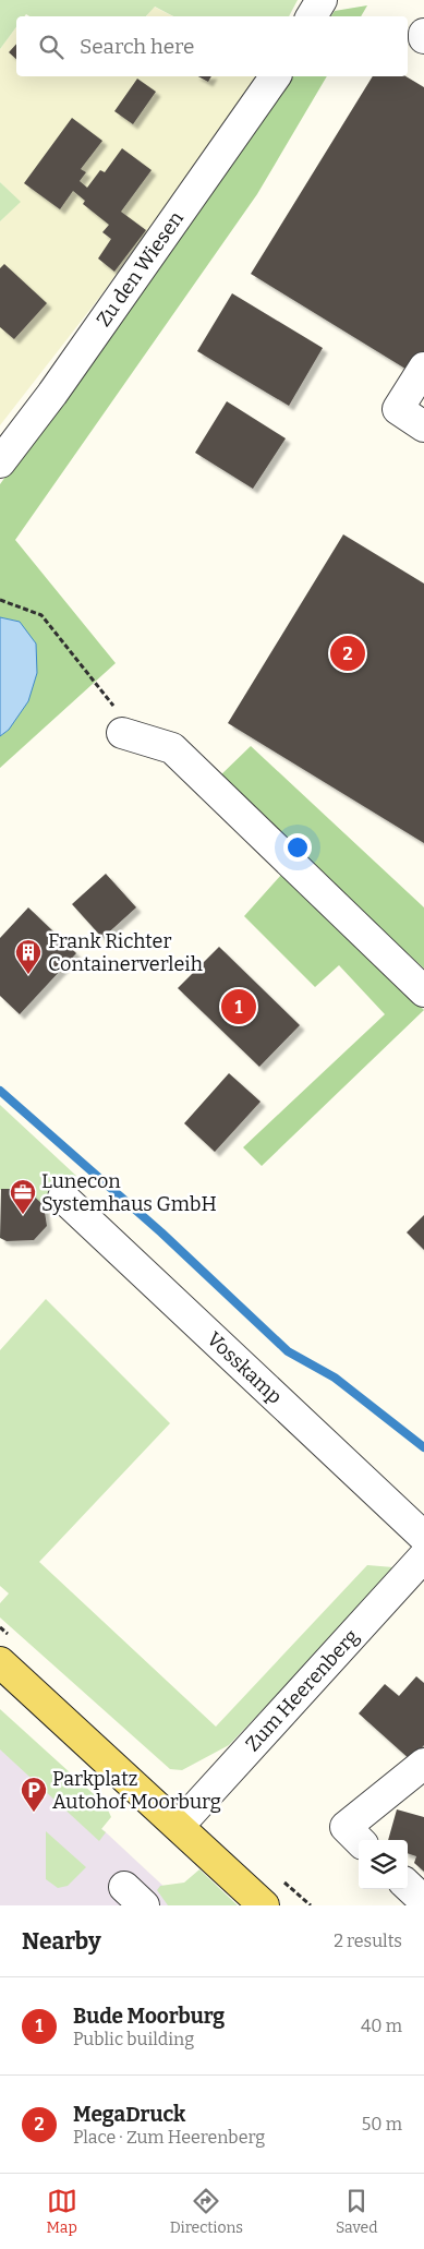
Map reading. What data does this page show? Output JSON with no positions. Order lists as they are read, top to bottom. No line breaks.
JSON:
{"streets":{"street":["Zu den Wiesen","Vosskamp","Zum Heerenberg"]},"places":{"building":["Frank Richter Containerverleih"],"office":["Lunecon Systemhaus GmbH"],"parking":["Parkplatz Autohof Moorburg"]},"page":{"search":"Search here","pins":["2","1"],"heading":["Nearby","2 results"],"list":[{"mark":"1","name":"Bude Moorburg","note":"Public building","value":"40 m"},{"mark":"2","name":"MegaDruck","note":"Place · Zum Heerenberg","value":"50 m"}],"nav":["Map","Directions","Saved"]}}
